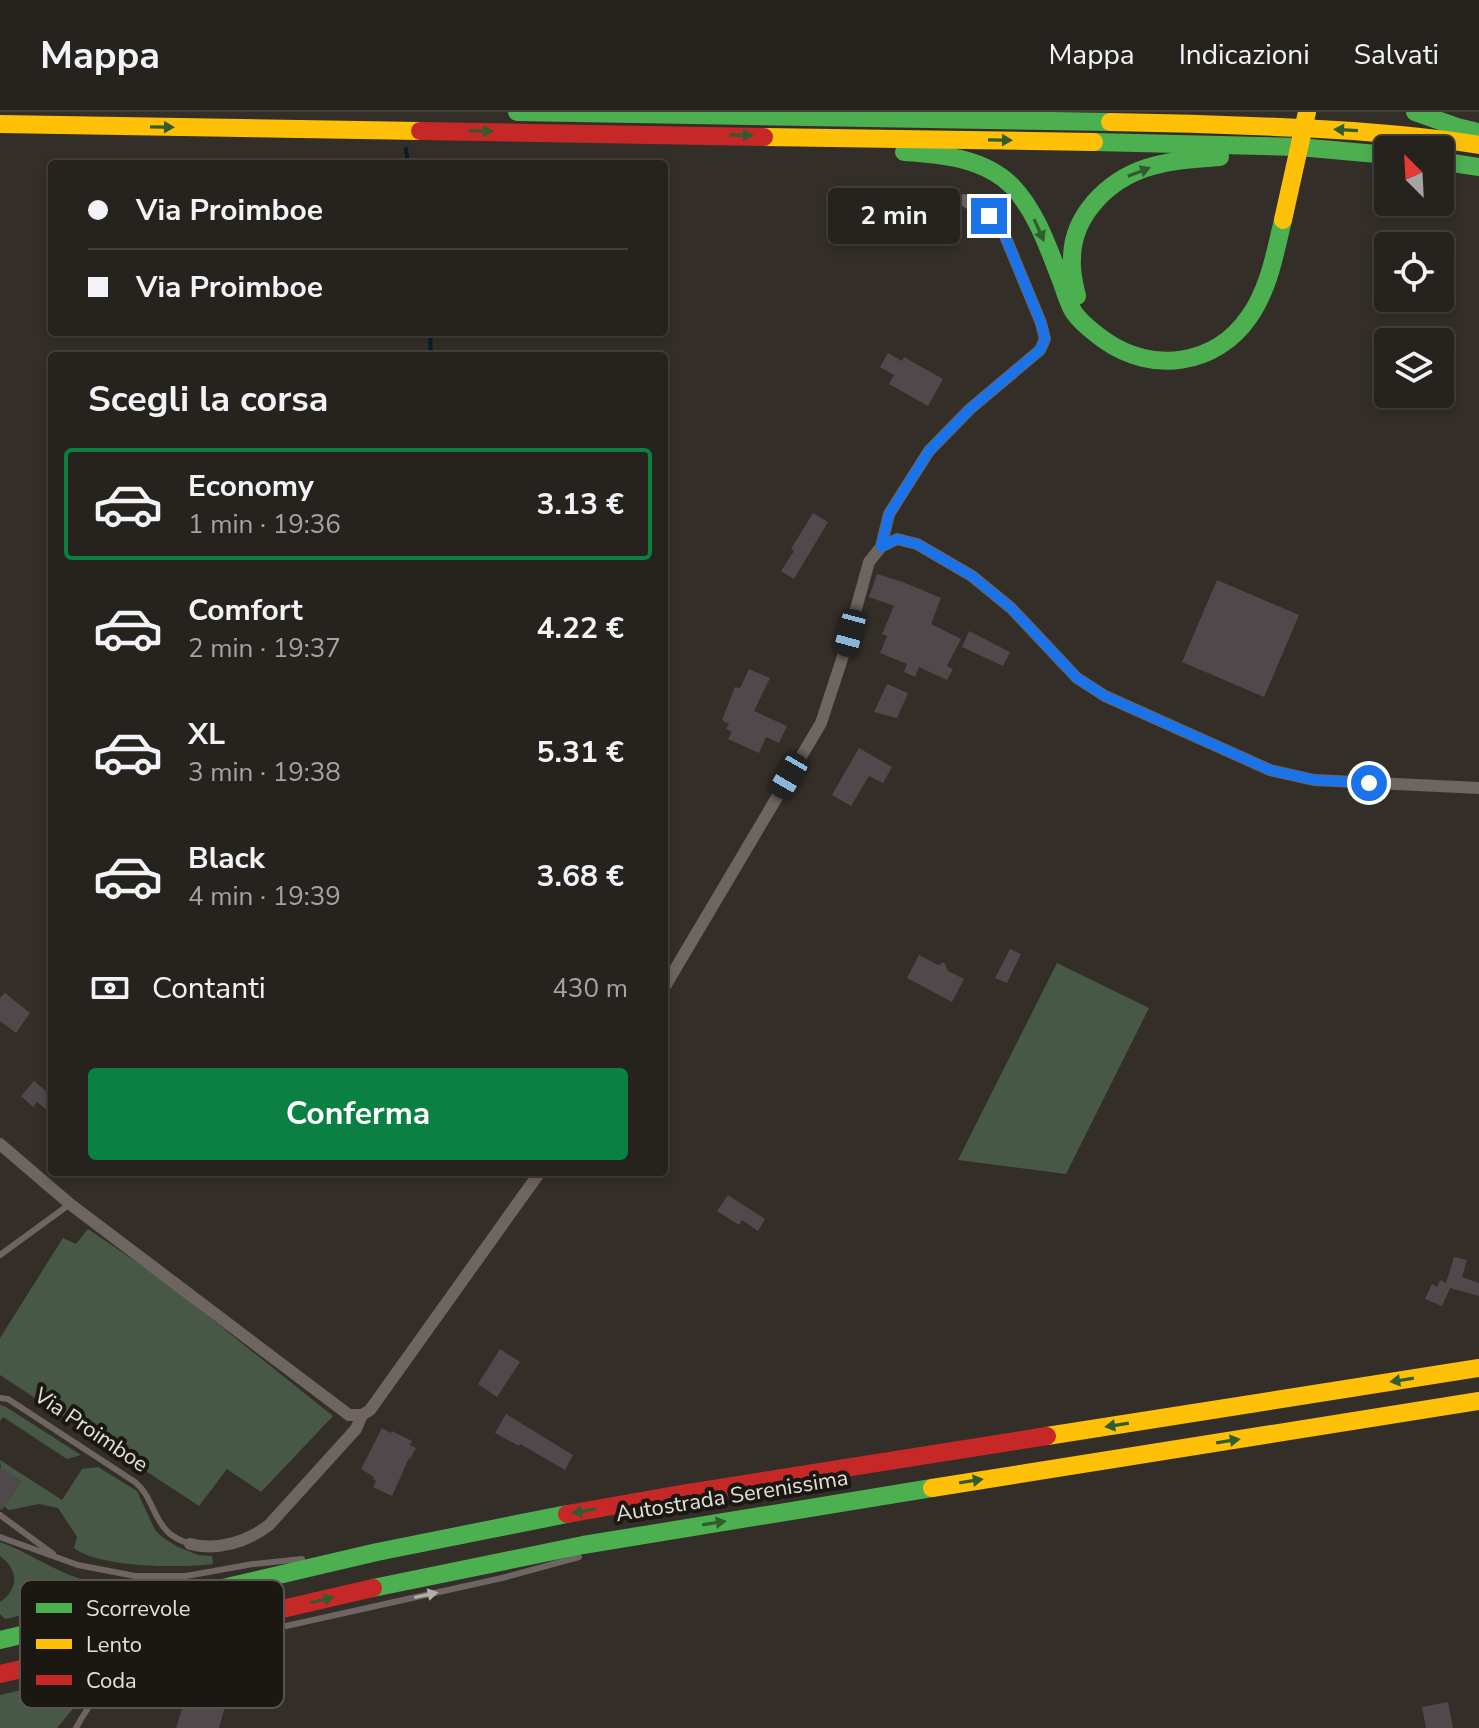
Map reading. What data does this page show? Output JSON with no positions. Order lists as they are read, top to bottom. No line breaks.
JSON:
{"streets":{"highway":["Autostrada Serenissima"],"street":["Via Proimboe"]},"legend":["Scorrevole","Lento","Coda"],"north":"top left","page":{"header":"Mappa","nav":["Mappa","Indicazioni","Salvati"],"banner":["Via Proimboe","Via Proimboe"],"bubble":"2 min","heading":"Scegli la corsa","list":[{"name":"Economy","note":"1 min · 19:36","value":"3.13 €"},{"name":"Comfort","note":"2 min · 19:37","value":"4.22 €"},{"name":"XL","note":"3 min · 19:38","value":"5.31 €"},{"name":"Black","note":"4 min · 19:39","value":"3.68 €"}],"pay":["Contanti","430 m"],"buttons":"Conferma"}}
